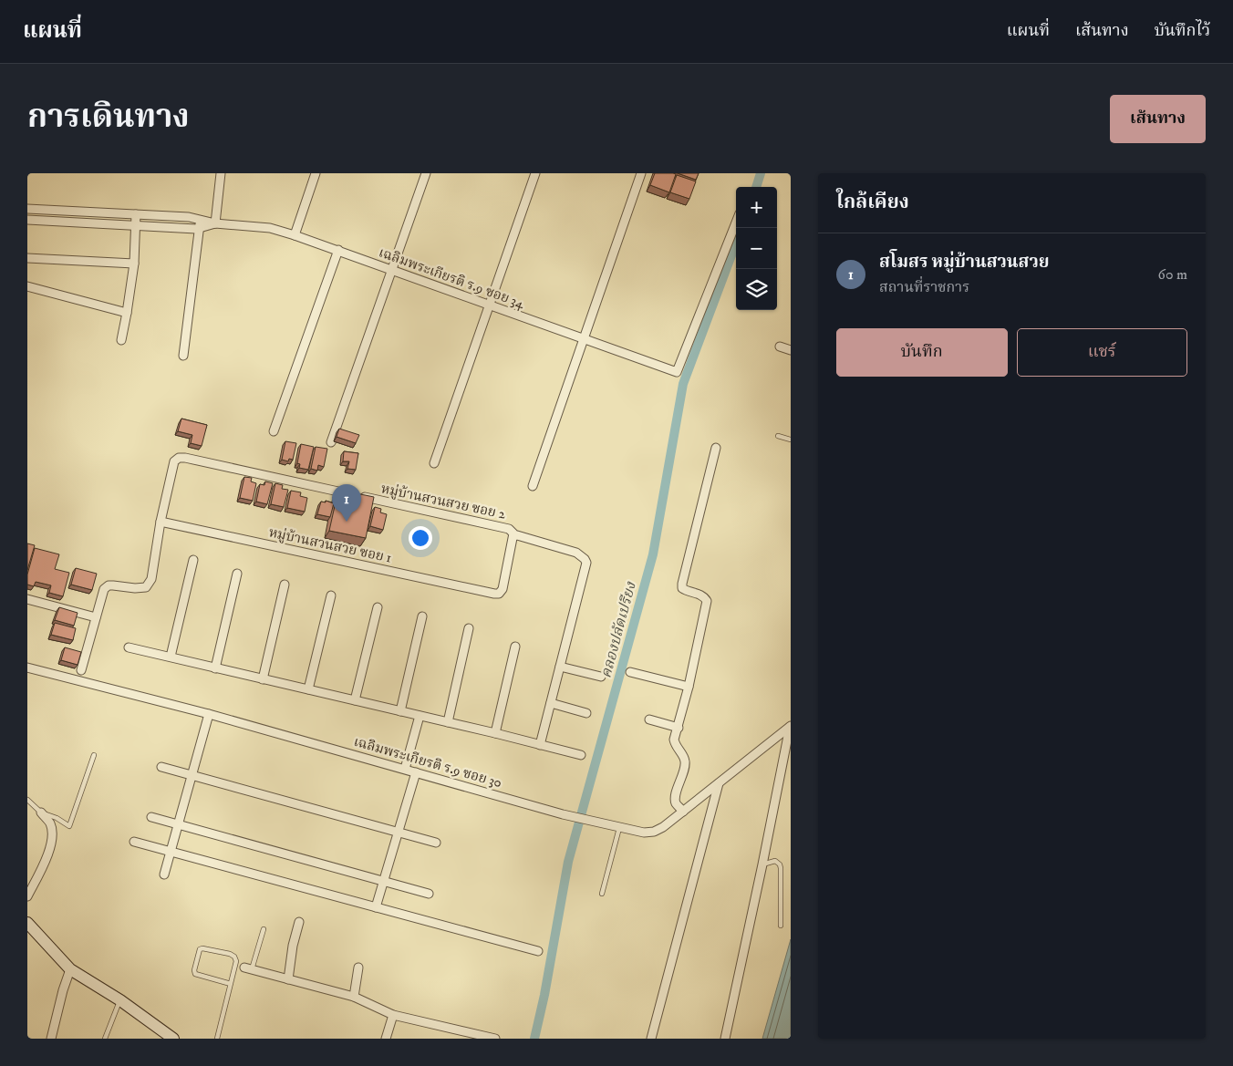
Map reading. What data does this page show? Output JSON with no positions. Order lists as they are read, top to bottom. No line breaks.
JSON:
{"streets":{"street":["เฉลิมพระเกียรติ ร.9 ซอย 34","หมู่บ้านสวนสวย ซอย 2","หมู่บ้านสวนสวย ซอย 1","เฉลิมพระเกียรติ ร.9 ซอย 30"]},"crossings":[["หมู่บ้านสวนสวย ซอย 2","หมู่บ้านสวนสวย ซอย 1"]],"water":["คลองปลัดเปรียง"],"page":{"header":"แผนที่","nav":["แผนที่","เส้นทาง","บันทึกไว้"],"title":"การเดินทาง","buttons":["เส้นทาง",["บันทึก","แชร์"]],"heading":"ใกล้เคียง","map_buttons":["+","−"],"list":[{"mark":"1","name":"สโมสร หมู่บ้านสวนสวย","note":"สถานที่ราชการ","value":"60 m"}],"pins":"1"}}
